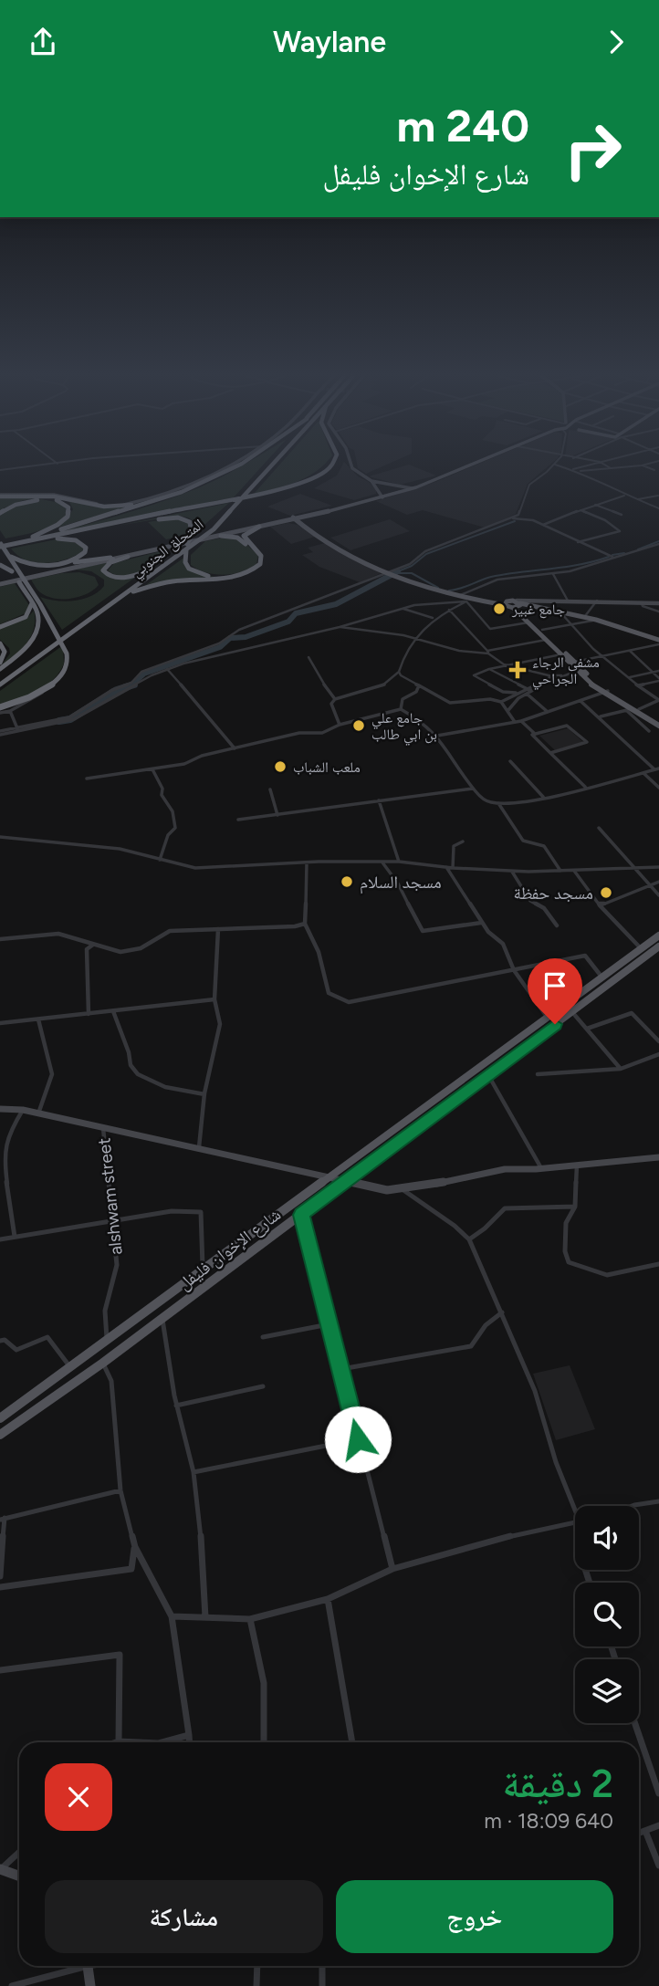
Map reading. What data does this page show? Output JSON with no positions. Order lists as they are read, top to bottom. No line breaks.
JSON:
{"streets":{"highway":["المتحلق الجنوبي"],"main road":["شارع الإخوان فليفل"],"street":["alshwam street"]},"crossings":[["alshwam street","شارع الإخوان فليفل"]],"places":{"other":["جامع غبير","جامع علي بن ابي طالب","ملعب الشباب","مسجد السلام","مسجد حفظة"],"health":["مشفى الرجاء الجراحي"]},"page":{"header":"Waylane","turn":["240 m","شارع الإخوان فليفل"],"heading":["2 دقيقة","640 m · 18:09"],"buttons":["خروج","مشاركة"]}}
